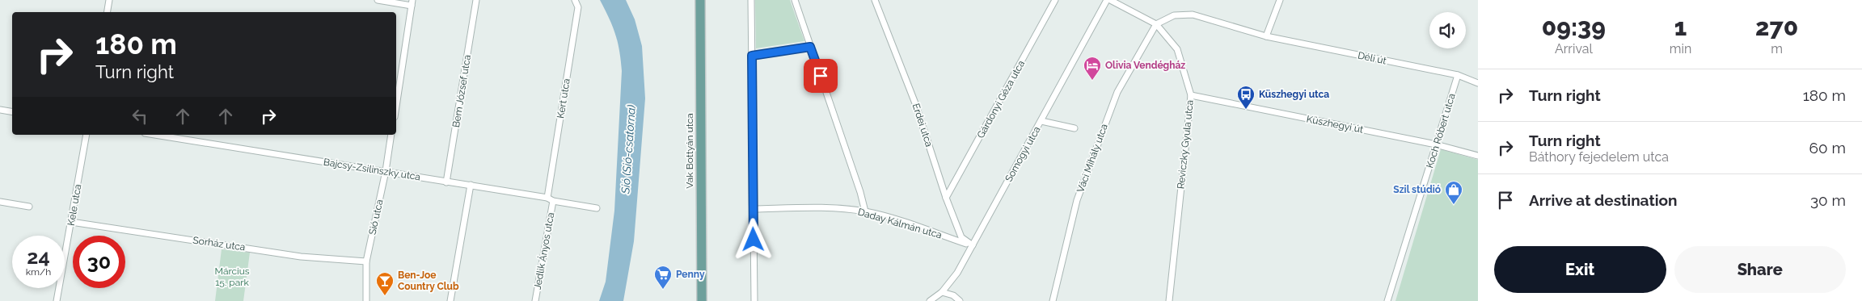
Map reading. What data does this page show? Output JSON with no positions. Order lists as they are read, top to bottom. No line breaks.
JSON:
{"streets":{"main road":["Vak Bottyán utca"],"street":["Déli út","Bem József utca","Kert utca","Gárdonyi Géza utca","Küszhegyi út","Erdei utca","Koch Róbert utca","Reviczky Gyula utca","Somogyi utca","Váci Mihály utca","Bajcsy-Zsilinszky utca","Kele utca","Sió utca","Daday Kálmán utca","Sorház utca","Jedlik Ányos utca"]},"crossings":[["Déli út","Koch Róbert utca"],["Déli út","Reviczky Gyula utca"],["Déli út","Váci Mihály utca"],["Bem József utca","Bajcsy-Zsilinszky utca"],["Kert utca","Bajcsy-Zsilinszky utca"],["Gárdonyi Géza utca","Erdei utca"],["Küszhegyi út","Koch Róbert utca"],["Küszhegyi út","Reviczky Gyula utca"],["Erdei utca","Somogyi utca"],["Erdei utca","Daday Kálmán utca"],["Reviczky Gyula utca","Somogyi utca"],["Reviczky Gyula utca","Váci Mihály utca"],["Somogyi utca","Daday Kálmán utca"],["Bajcsy-Zsilinszky utca","Sió utca"],["Kele utca","Sorház utca"],["Sió utca","Sorház utca"]],"water":["Sió (Sió-csatorna)"],"parks":["Március 15. park"],"places":{"hotel":["Olivia Vendégház"],"bus stop":["Küszhegyi utca"],"shop":["Szil stúdió"],"supermarket":["Penny"],"bar":["Ben-Joe Country Club"]},"page":{"eta":["09:39","Arrival","1","min","270","m"],"turn":["180 m","Turn right"],"list":[{"name":"Turn right","value":"180 m"},{"name":"Turn right","note":"Báthory fejedelem utca","value":"60 m"},{"name":"Arrive at destination","value":"30 m"}],"speed":"24 km/h","limit":"30","buttons":["Exit","Share"]}}
